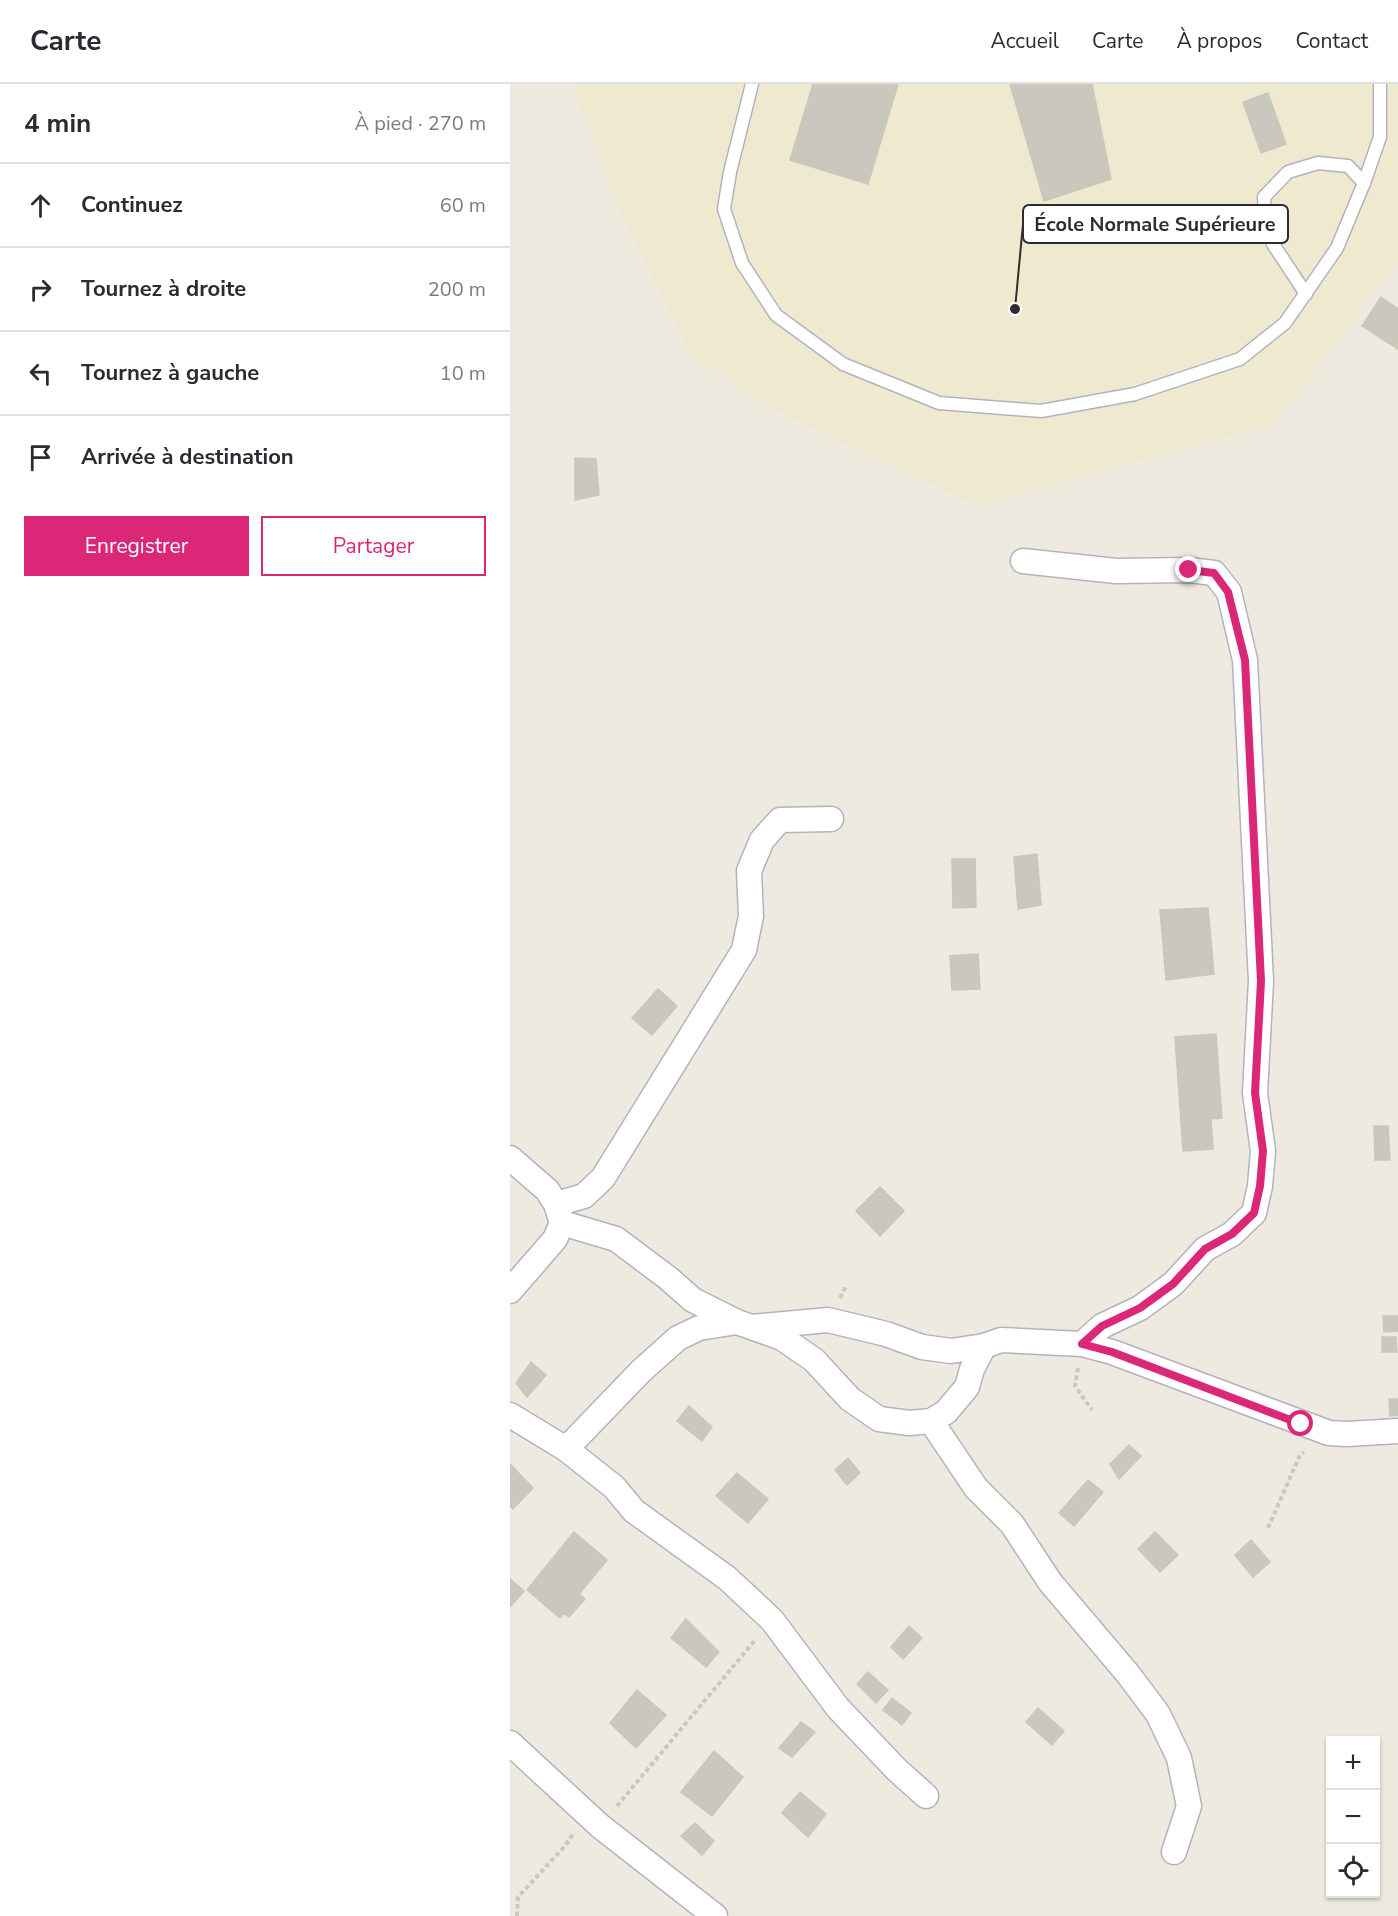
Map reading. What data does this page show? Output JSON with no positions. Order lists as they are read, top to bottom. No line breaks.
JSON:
{"places":["École Normale Supérieure"],"page":{"header":"Carte","nav":["Accueil","Carte","À propos","Contact"],"heading":["4 min","À pied · 270 m"],"list":[["Continuez","60 m"],["Tournez à droite","200 m"],["Tournez à gauche","10 m"],"Arrivée à destination"],"buttons":["Enregistrer","Partager"],"map_buttons":["+","−"]}}
